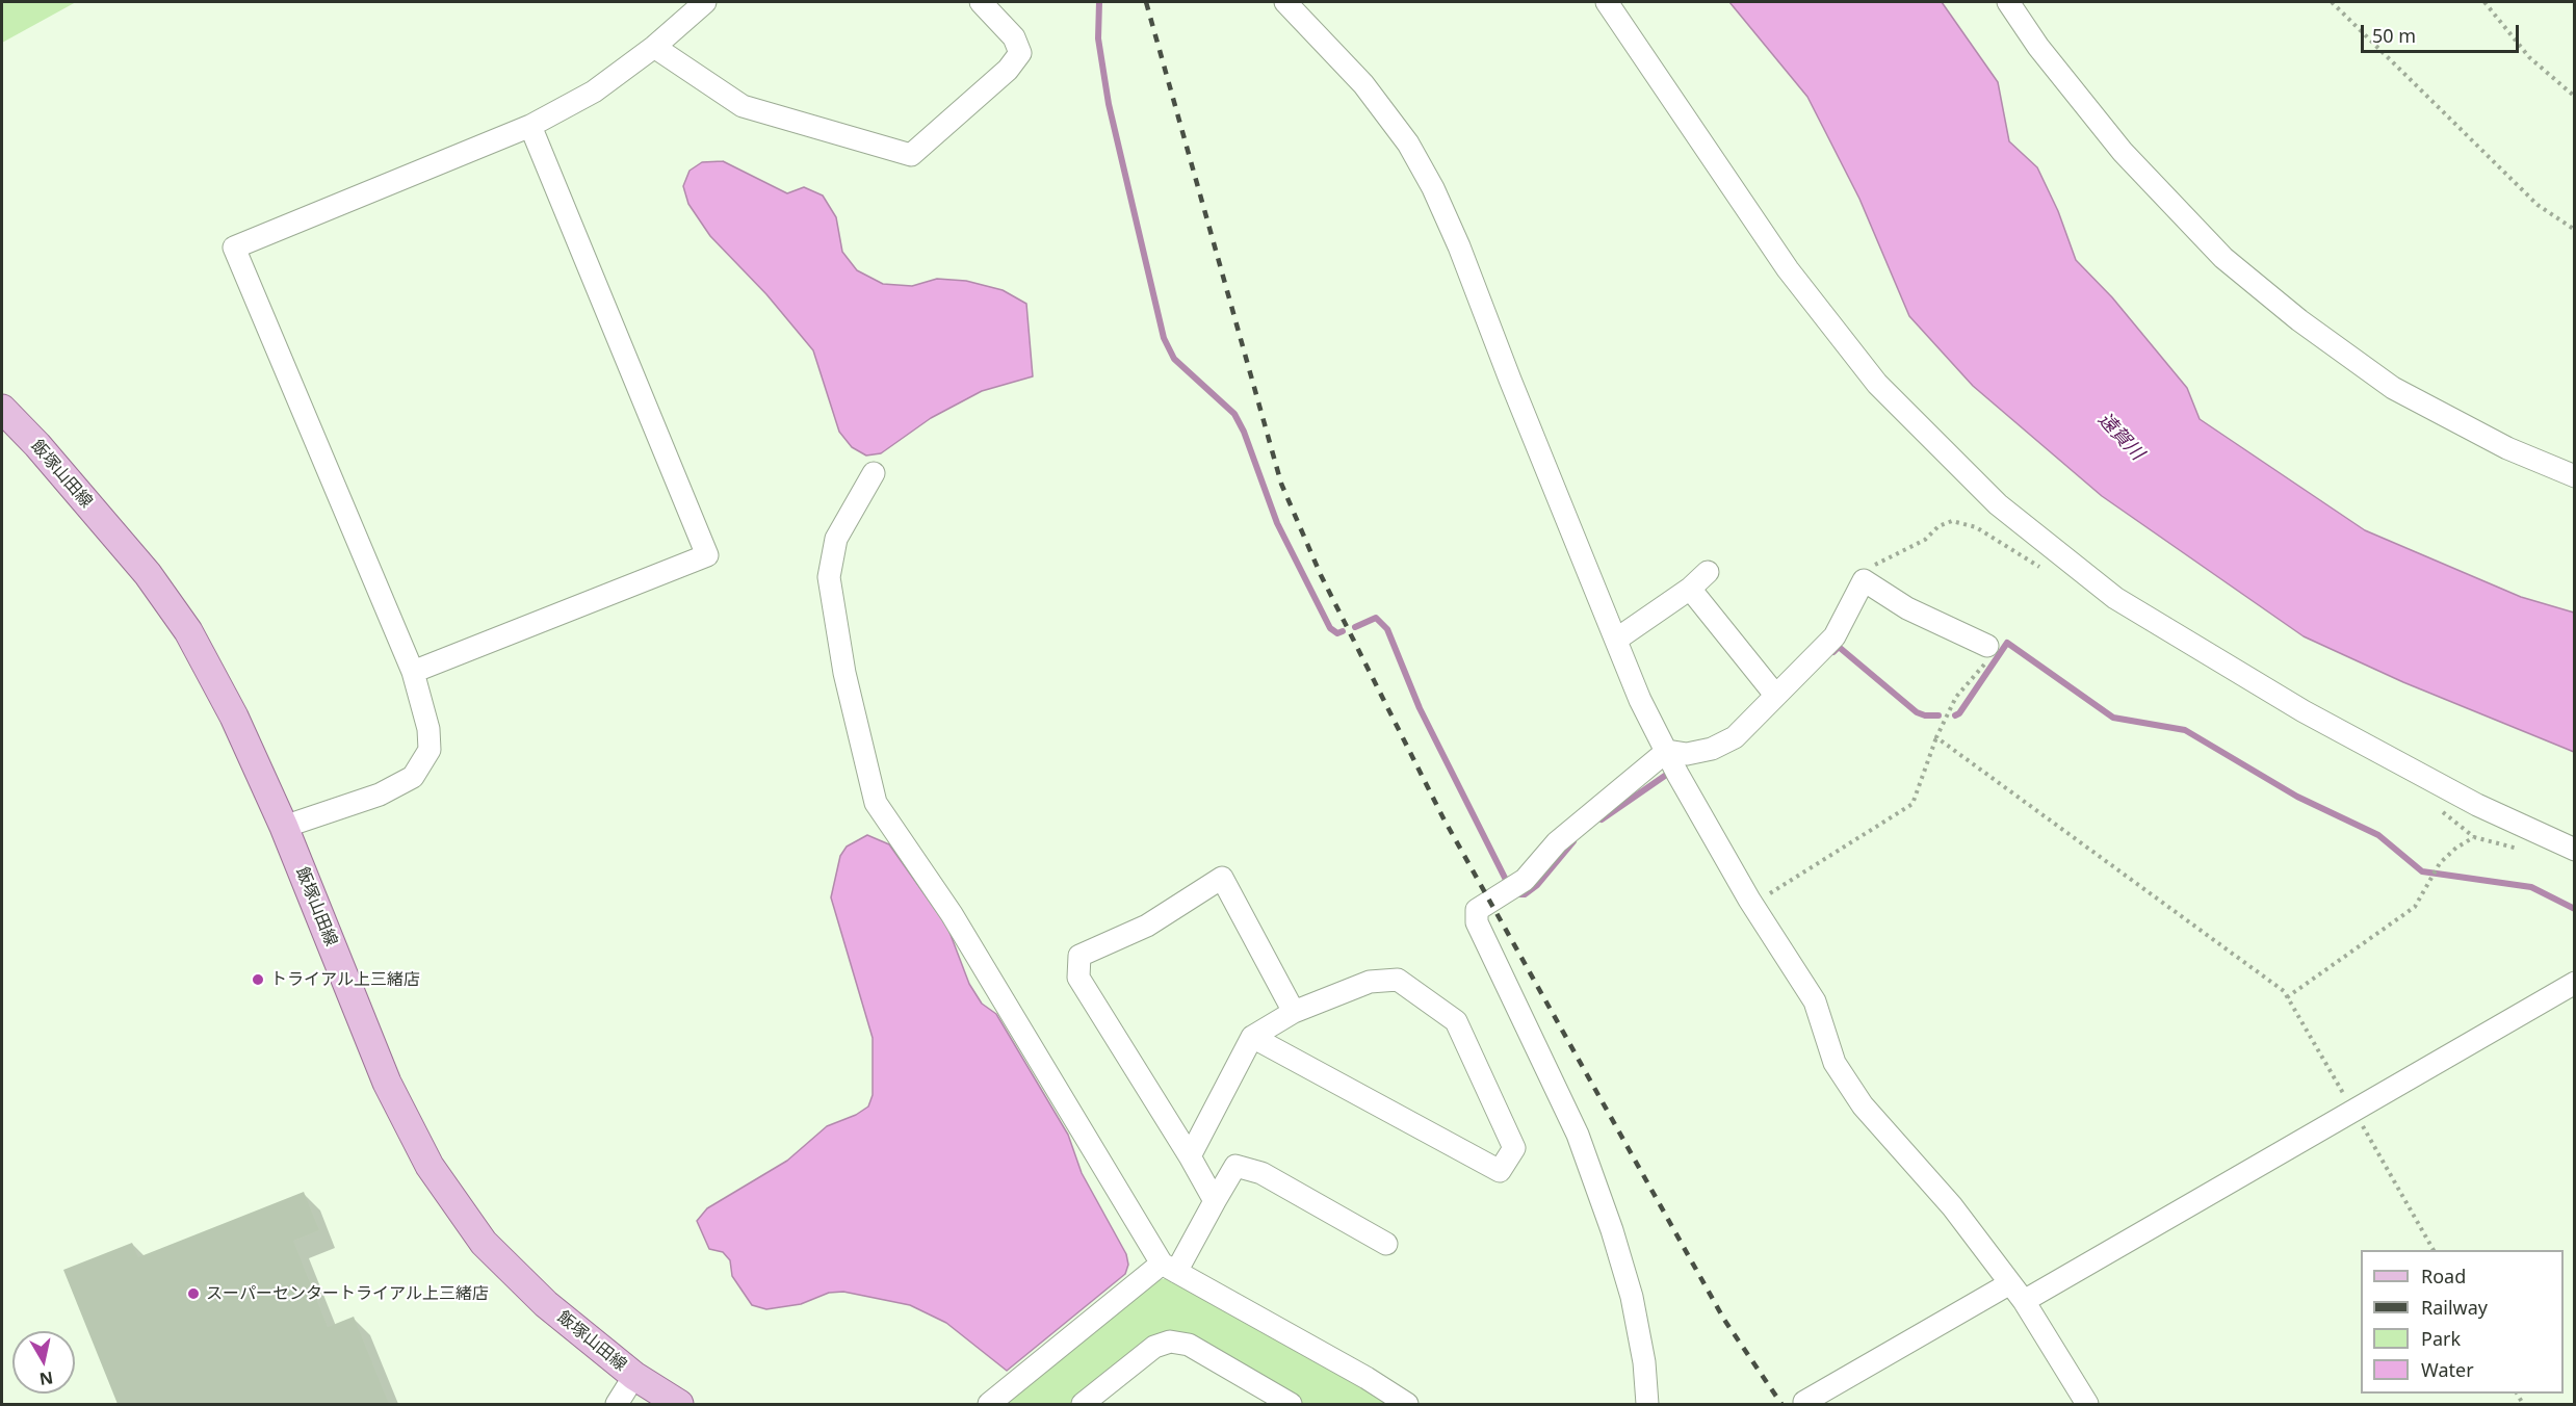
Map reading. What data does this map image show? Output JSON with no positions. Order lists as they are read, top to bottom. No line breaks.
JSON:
{"streets":{"main road":["飯塚山田線"]},"water":["遠賀川"],"places":["トライアル上三緒店","スーパーセンタートライアル上三緒店"],"legend":["Road","Railway","Park","Water"],"scale_bar":"50 m","north":"bottom"}
